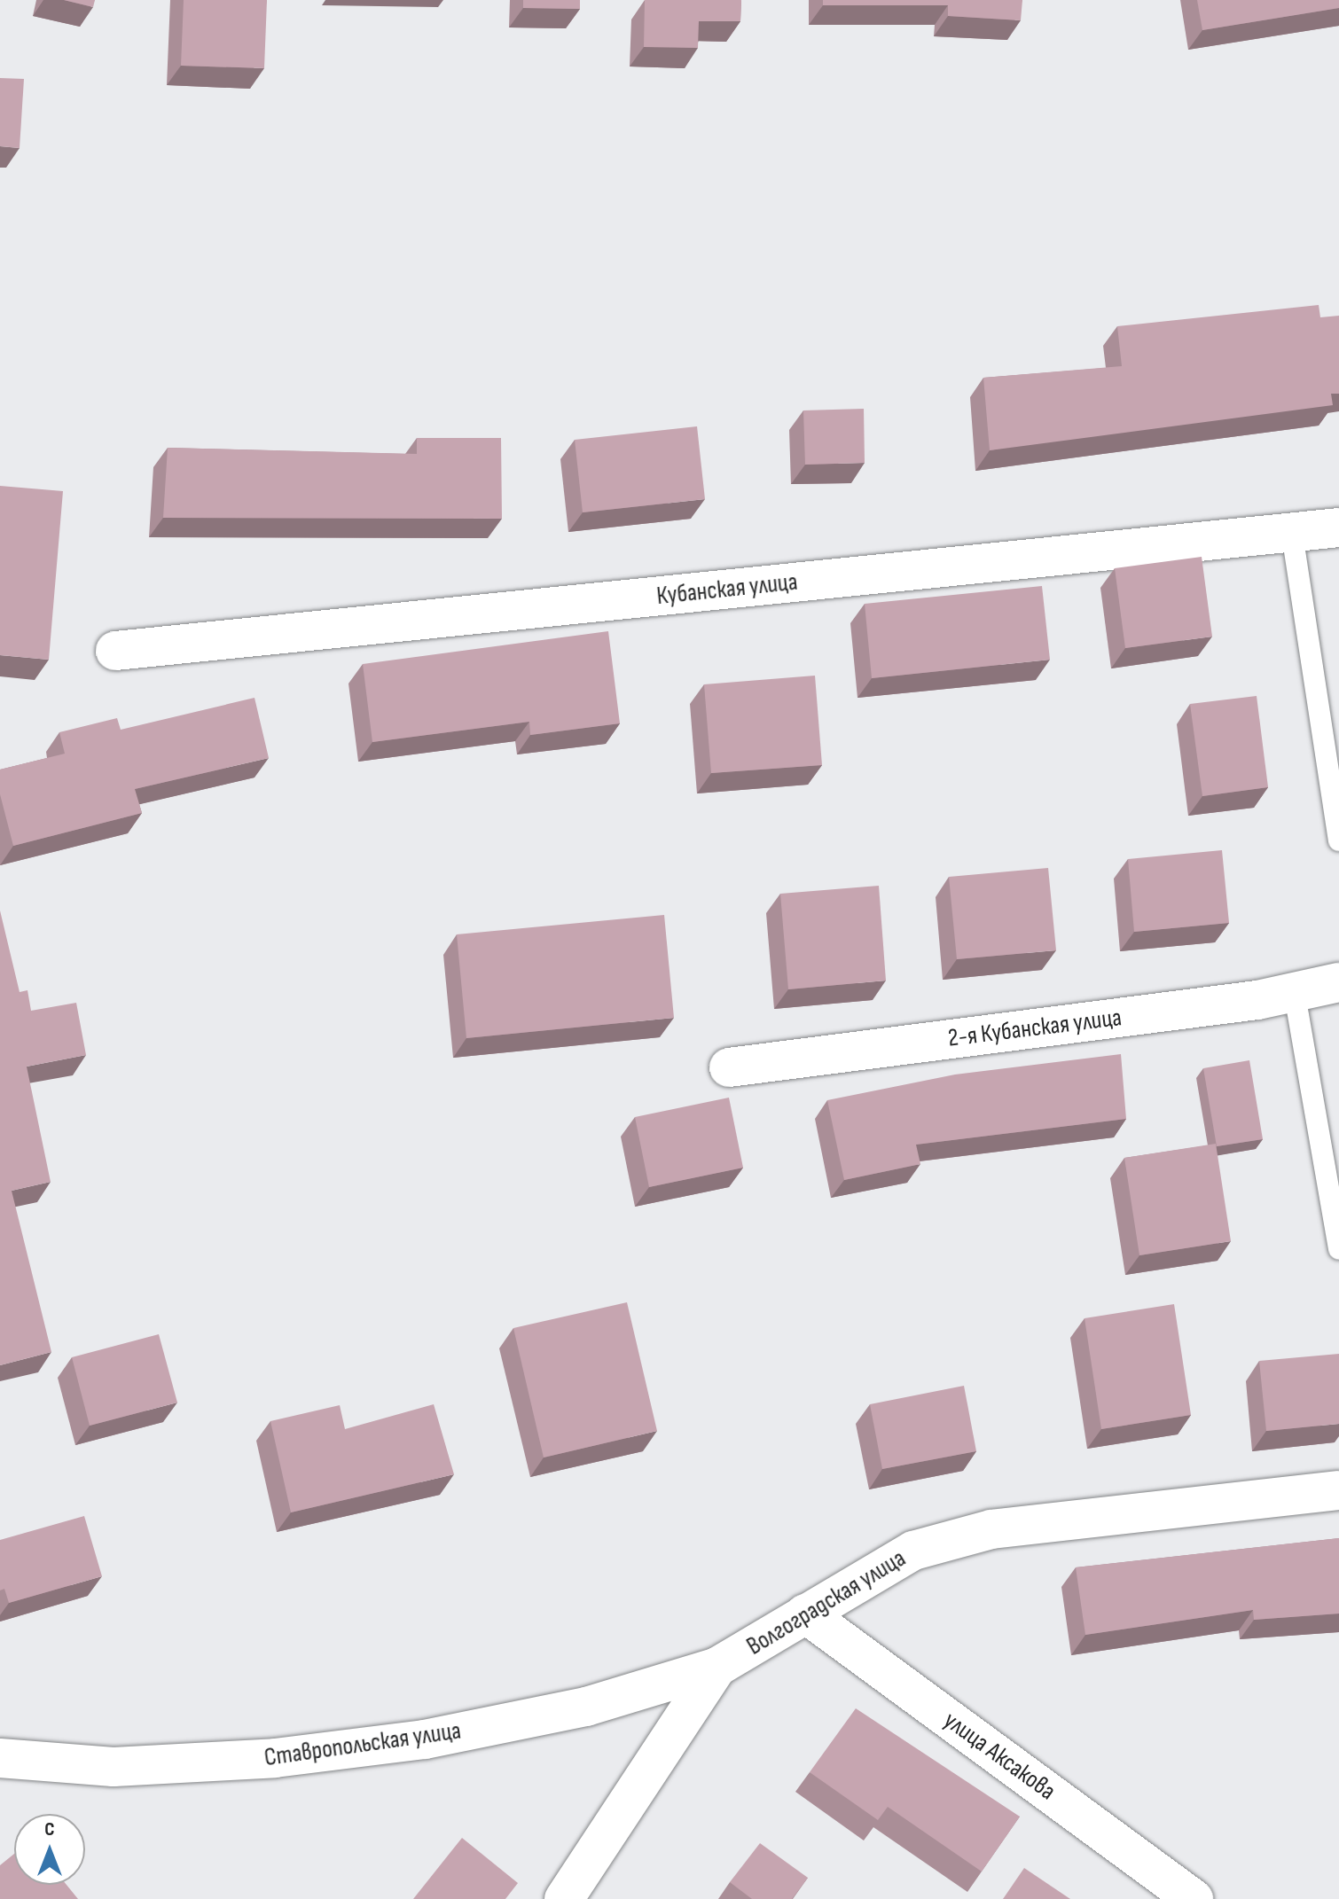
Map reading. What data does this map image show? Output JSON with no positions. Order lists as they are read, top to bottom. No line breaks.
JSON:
{"streets":{"street":["Кубанская улица","2-я Кубанская улица","Волгоградская улица","Ставропольская улица","улица Аксакова"]},"crossings":[["Волгоградская улица","Ставропольская улица"],["Волгоградская улица","улица Аксакова"]],"north":"top"}
